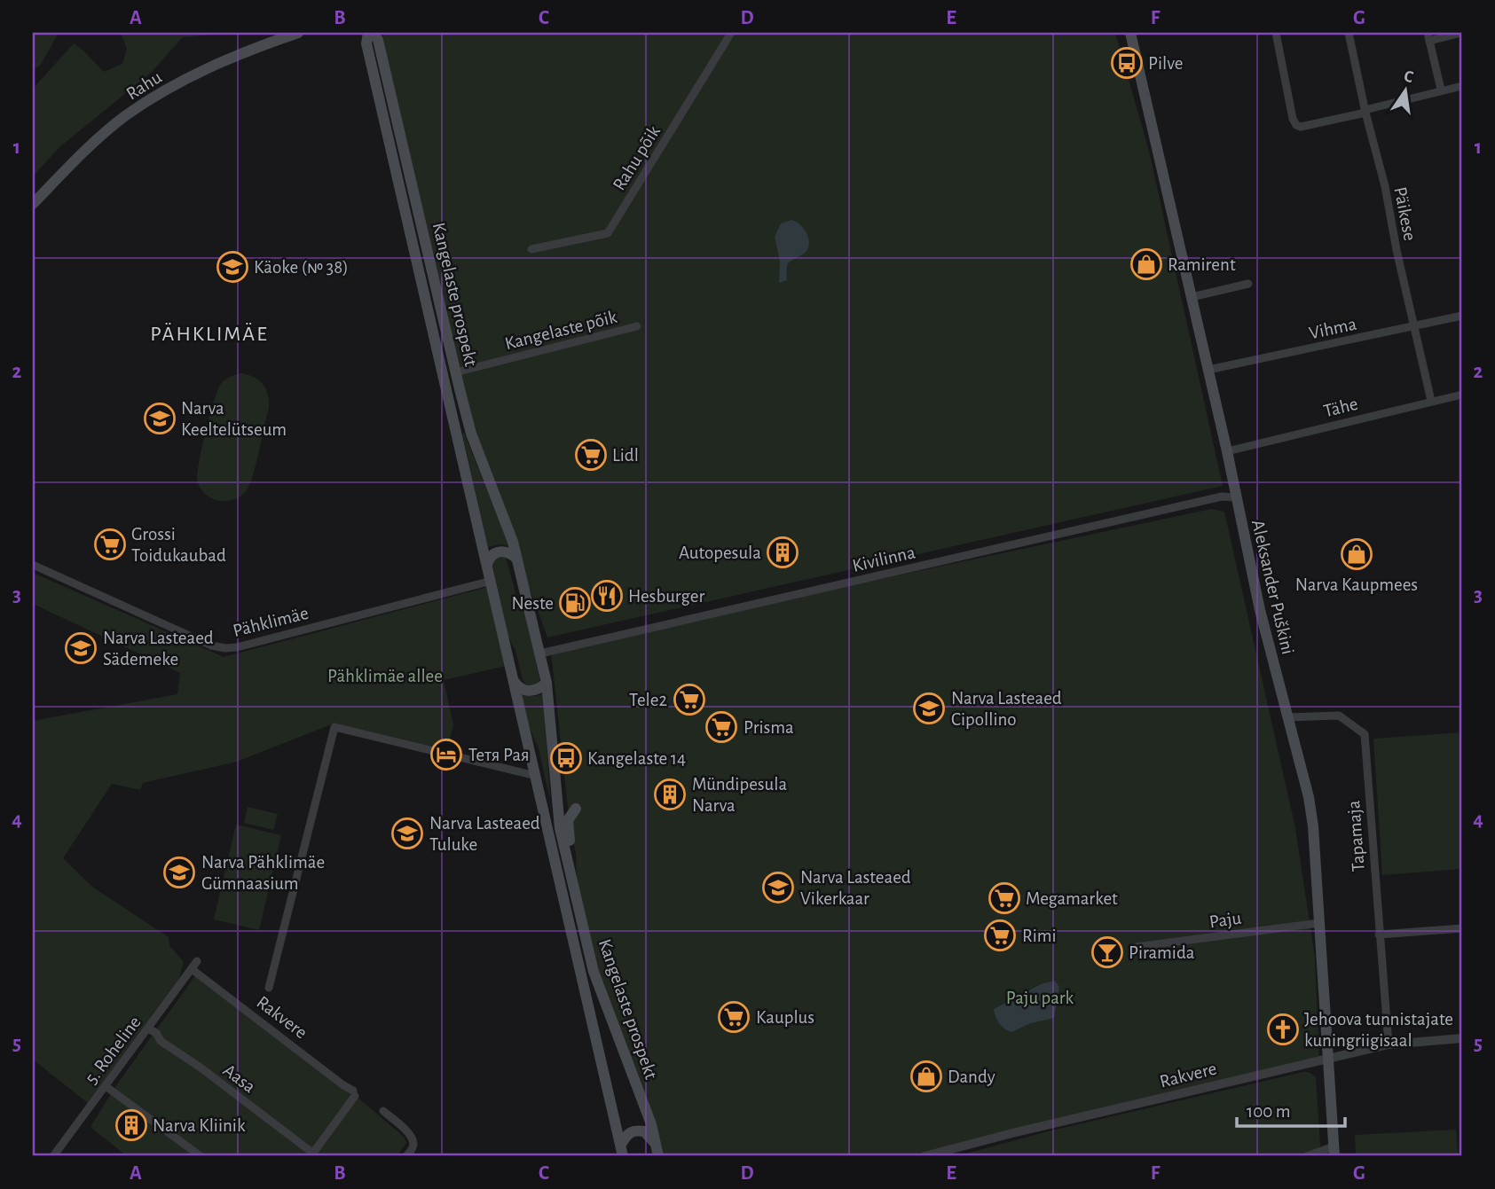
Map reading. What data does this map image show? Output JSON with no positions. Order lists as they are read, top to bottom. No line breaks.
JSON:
{"streets":{"main road":["Rahu","Kangelaste prospekt","Aleksander Puškini"],"street":["Rahu põik","Päikese","Vihma","Kangelaste põik","Tähe","Kivilinna","Pähklimäe","Tapamaja","Paju","Rakvere","5. Roheline","Aasa"]},"crossings":[["Päikese","Vihma"],["Päikese","Tähe"],["Kangelaste prospekt","Kangelaste põik"],["Kangelaste prospekt","Kivilinna"],["Kangelaste prospekt","Pähklimäe"],["Vihma","Aleksander Puškini"],["Tähe","Aleksander Puškini"],["Kivilinna","Aleksander Puškini"],["Aleksander Puškini","Tapamaja"],["Aleksander Puškini","Paju"],["Aleksander Puškini","Rakvere"],["Tapamaja","Rakvere"],["Rakvere","5. Roheline"],["Rakvere","Aasa"],["5. Roheline","Aasa"]],"districts":["PÄHKLIMÄE"],"parks":["Pähklimäe allee","Paju park"],"places":{"bus stop":["Pilve","Kangelaste 14"],"shop":["Ramirent","Narva Kaupmees","Dandy"],"school or university":["Käoke (№ 38)","Narva Keeltelütseum","Narva Lasteaed Sädemeke","Narva Lasteaed Cipollino","Narva Lasteaed Tuluke","Narva Pähklimäe Gümnaasium","Narva Lasteaed Vikerkaar"],"supermarket":["Lidl","Grossi Toidukaubad","Tele2","Prisma","Megamarket","Rimi","Kauplus"],"building":["Autopesula","Mündipesula Narva","Narva Kliinik"],"restaurant":["Hesburger"],"fuel station":["Neste"],"hotel":["Тетя Рая"],"bar":["Piramida"],"church":["Jehoova tunnistajate kuningriigisaal"]},"scale_bar":"100 m","north":"top","grid":{"columns":["A","B","C","D","E","F","G"],"rows":["1","2","3","4","5"]}}
